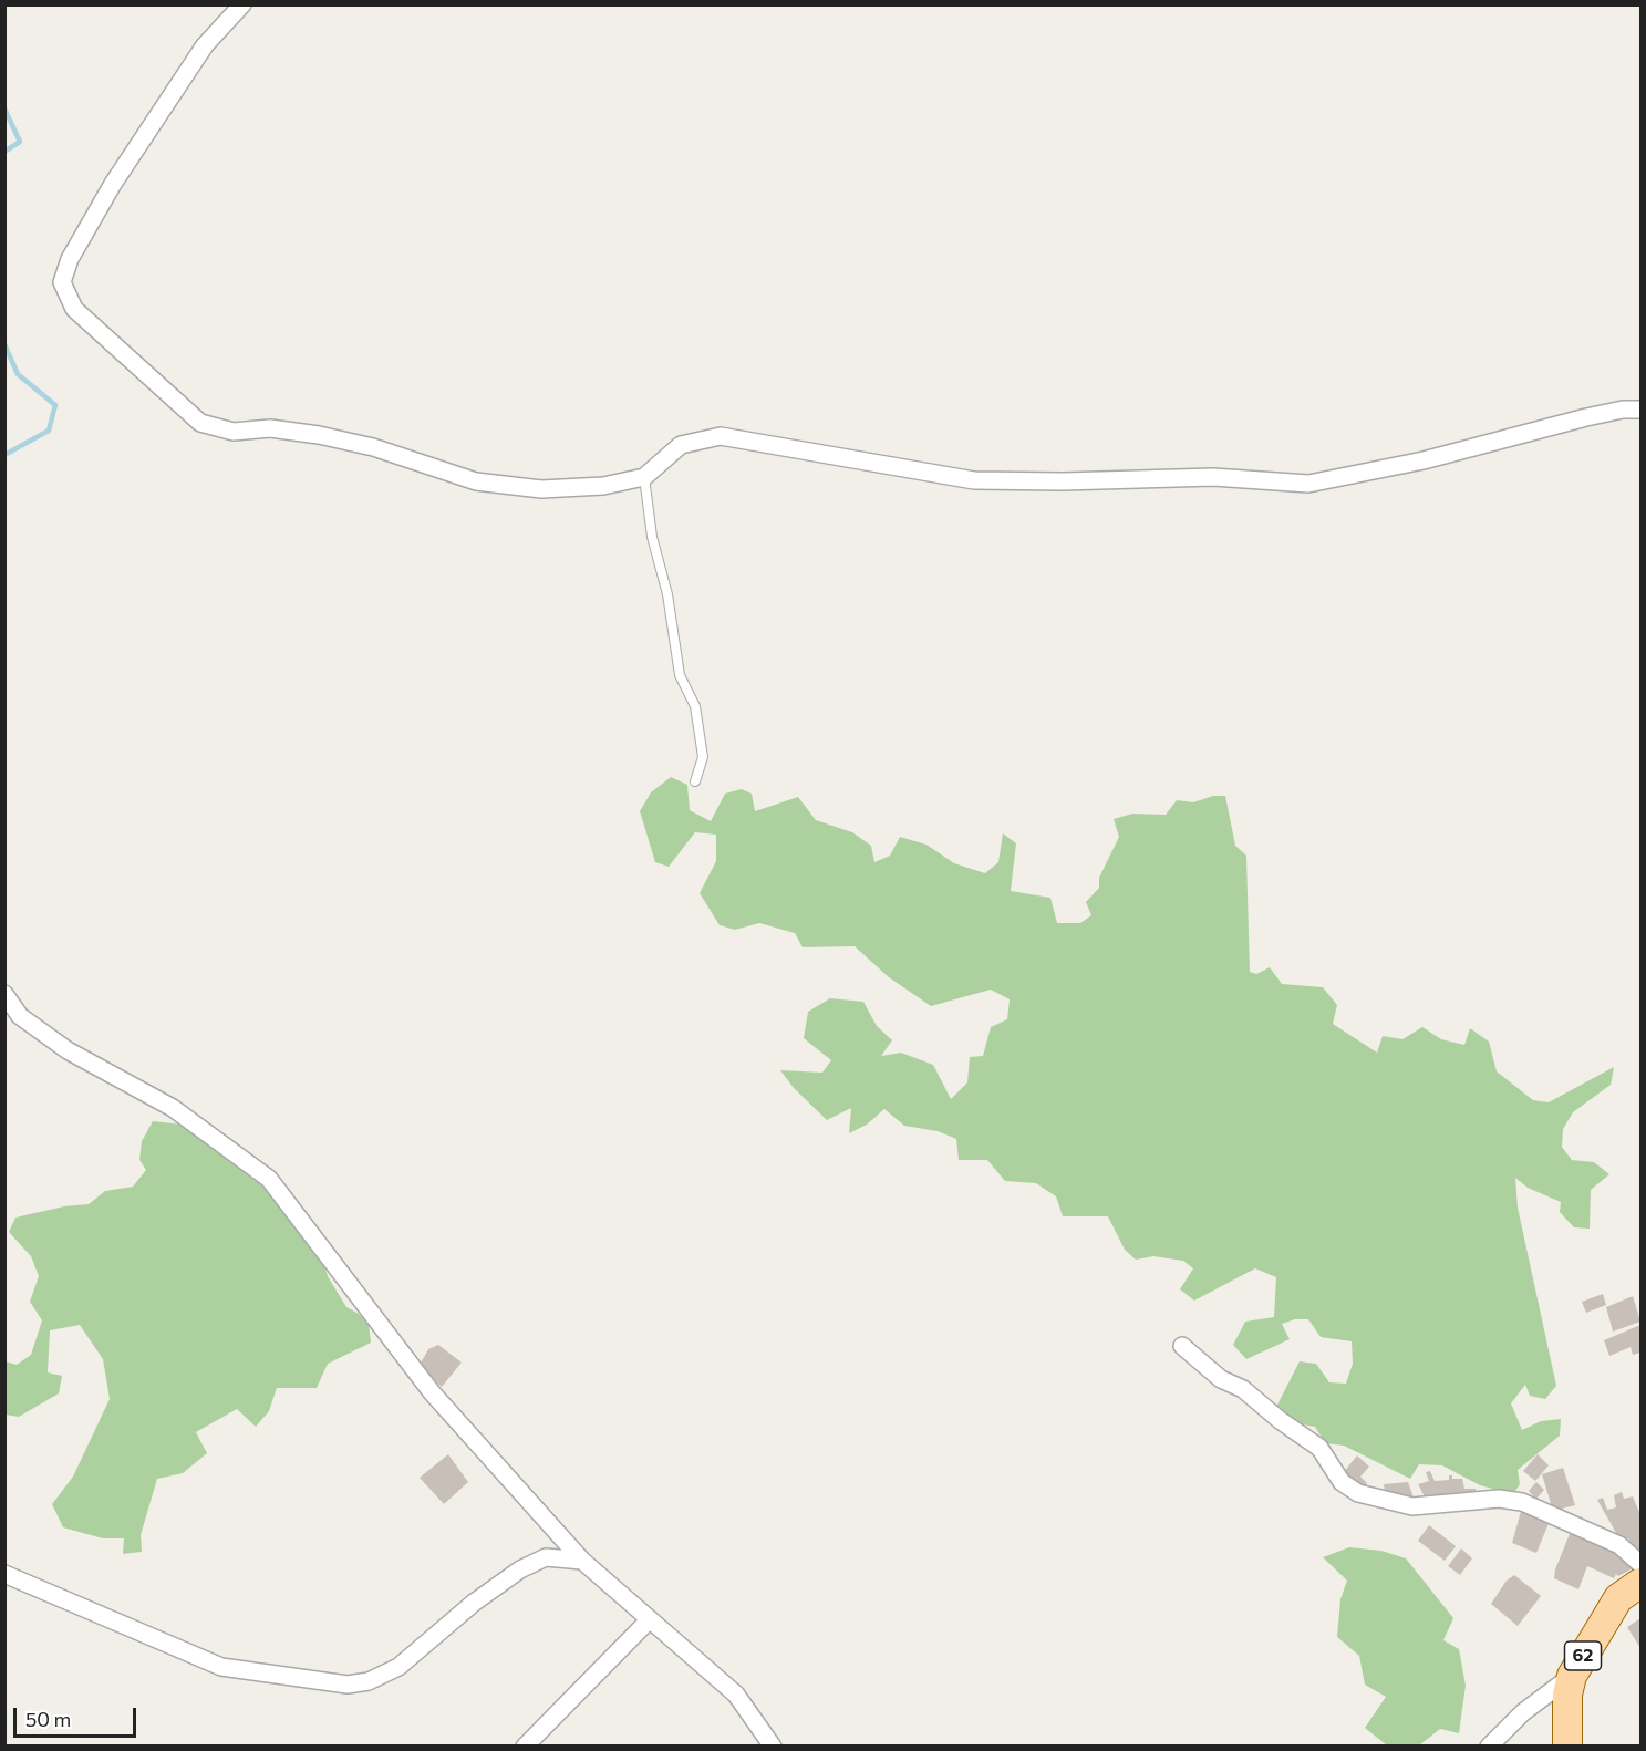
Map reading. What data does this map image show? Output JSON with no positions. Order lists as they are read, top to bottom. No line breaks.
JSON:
{"streets":{"main road":["62"]},"scale_bar":"50 m"}
